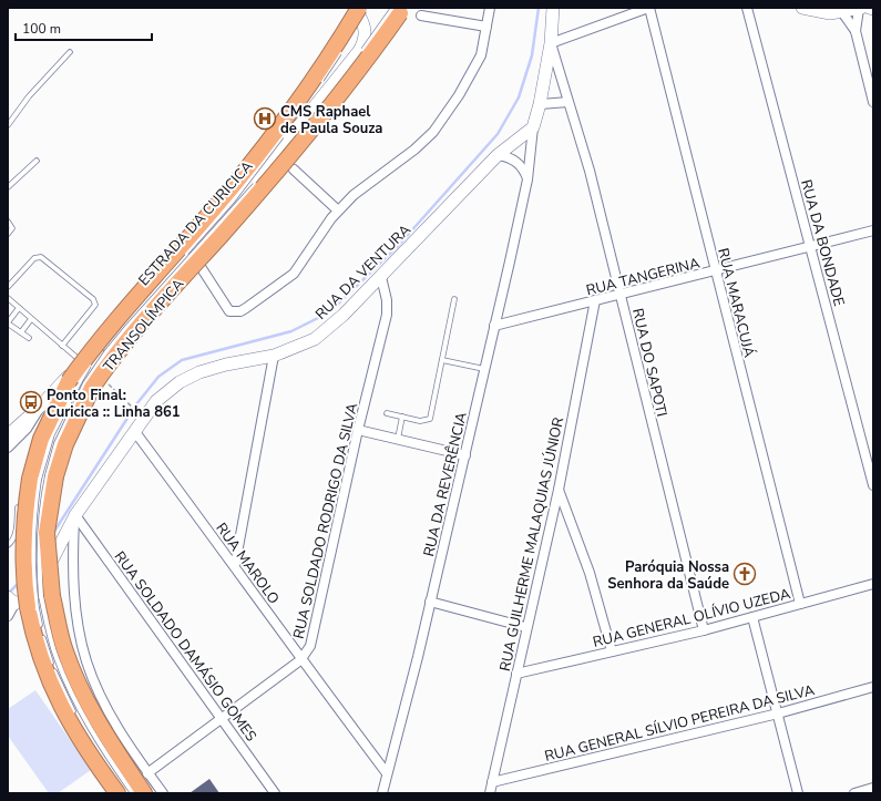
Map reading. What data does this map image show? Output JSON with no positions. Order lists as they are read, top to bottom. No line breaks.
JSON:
{"streets":{"highway":["TRANSOLÍMPICA"],"street":["ESTRADA DA CURICICA","RUA DA BONDADE","RUA DA VENTURA","RUA TANGERINA","RUA MARACUJÁ","RUA DO SAPOTI","RUA DA REVERÊNCIA","RUA SOLDADO RODRIGO DA SILVA","RUA GUILHERME MALAQUIAS JÚNIOR","RUA MAROLO","RUA GENERAL OLÍVIO UZEDA","RUA SOLDADO DAMÁSIO GOMES","RUA GENERAL SÍLVIO PEREIRA DA SILVA"]},"crossings":[["ESTRADA DA CURICICA","TRANSOLÍMPICA"],["RUA DA BONDADE","RUA TANGERINA"],["RUA DA VENTURA","TRANSOLÍMPICA"],["RUA DA VENTURA","RUA DA REVERÊNCIA"],["RUA DA VENTURA","RUA SOLDADO RODRIGO DA SILVA"],["RUA DA VENTURA","RUA MAROLO"],["RUA DA VENTURA","RUA SOLDADO DAMÁSIO GOMES"],["RUA TANGERINA","RUA MARACUJÁ"],["RUA TANGERINA","RUA DO SAPOTI"],["RUA TANGERINA","RUA DA REVERÊNCIA"],["RUA TANGERINA","RUA GUILHERME MALAQUIAS JÚNIOR"],["RUA MARACUJÁ","RUA GENERAL OLÍVIO UZEDA"],["RUA DO SAPOTI","RUA GENERAL OLÍVIO UZEDA"],["RUA DA REVERÊNCIA","RUA MAROLO"],["RUA SOLDADO RODRIGO DA SILVA","RUA MAROLO"],["RUA SOLDADO RODRIGO DA SILVA","RUA SOLDADO DAMÁSIO GOMES"],["RUA GUILHERME MALAQUIAS JÚNIOR","RUA GENERAL OLÍVIO UZEDA"],["RUA GUILHERME MALAQUIAS JÚNIOR","RUA GENERAL SÍLVIO PEREIRA DA SILVA"]],"places":{"hospital":["CMS Raphael de Paula Souza"],"bus stop":["Ponto Final: Curicica :: Linha 861"],"church":["Paróquia Nossa Senhora da Saúde"]},"scale_bar":"100 m"}
